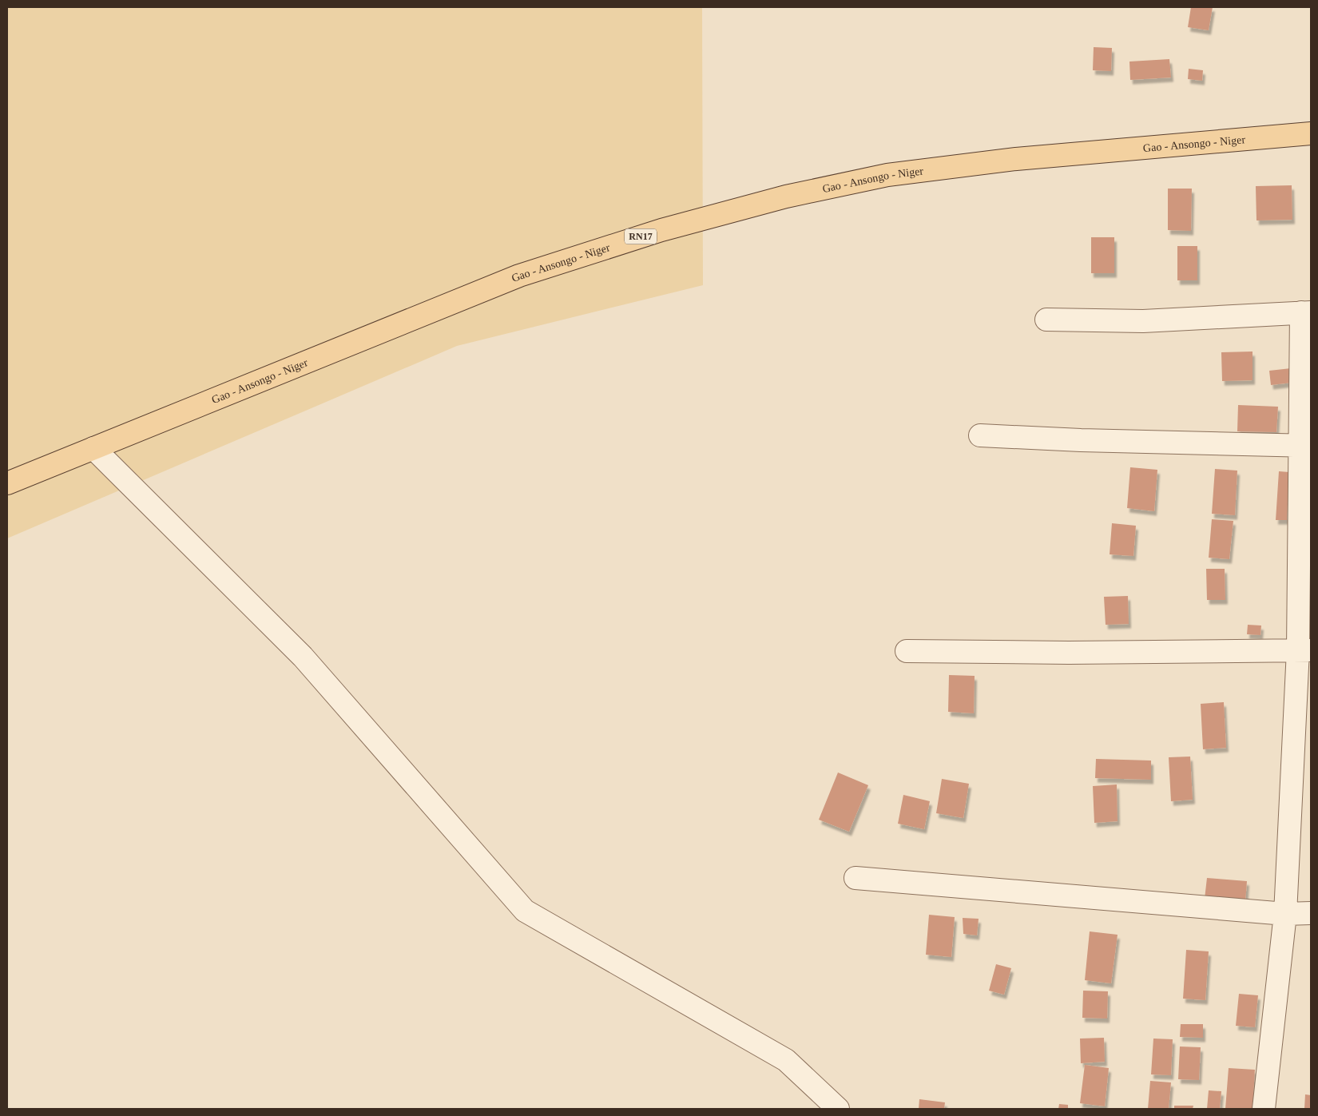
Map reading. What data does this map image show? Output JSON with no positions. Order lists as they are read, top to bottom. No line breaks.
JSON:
{"streets":{"main road":["Gao - Ansongo - Niger","RN17"]}}
